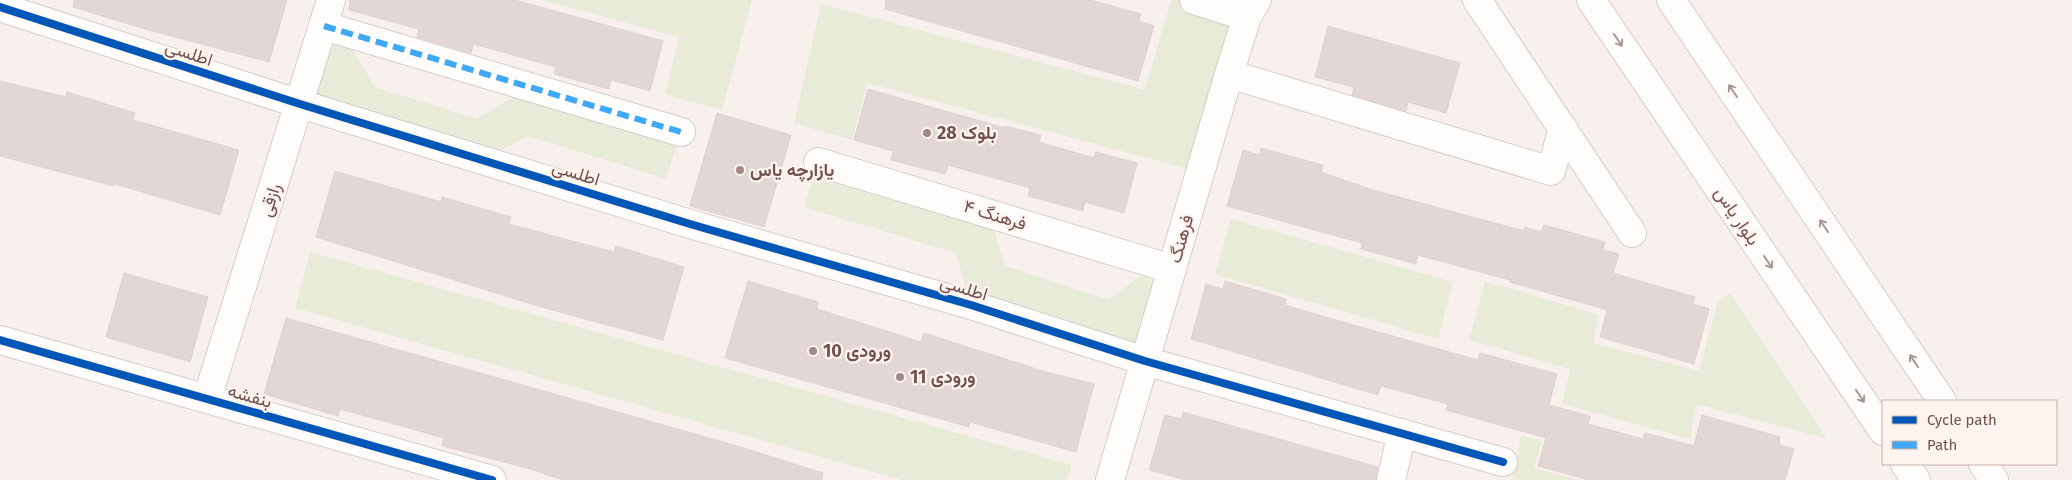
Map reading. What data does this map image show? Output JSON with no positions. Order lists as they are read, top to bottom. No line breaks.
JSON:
{"streets":{"street":["اطلسی","رازقی","فرهنگ ۴","بلوار یاس","فرهنگ","بنفشه"]},"crossings":[["اطلسی","رازقی"],["اطلسی","فرهنگ"],["رازقی","بنفشه"],["فرهنگ ۴","فرهنگ"]],"places":["بلوک 28","یازارچه یاس","ورودی 10","ورودی 11"],"legend":["Cycle path","Path"]}
